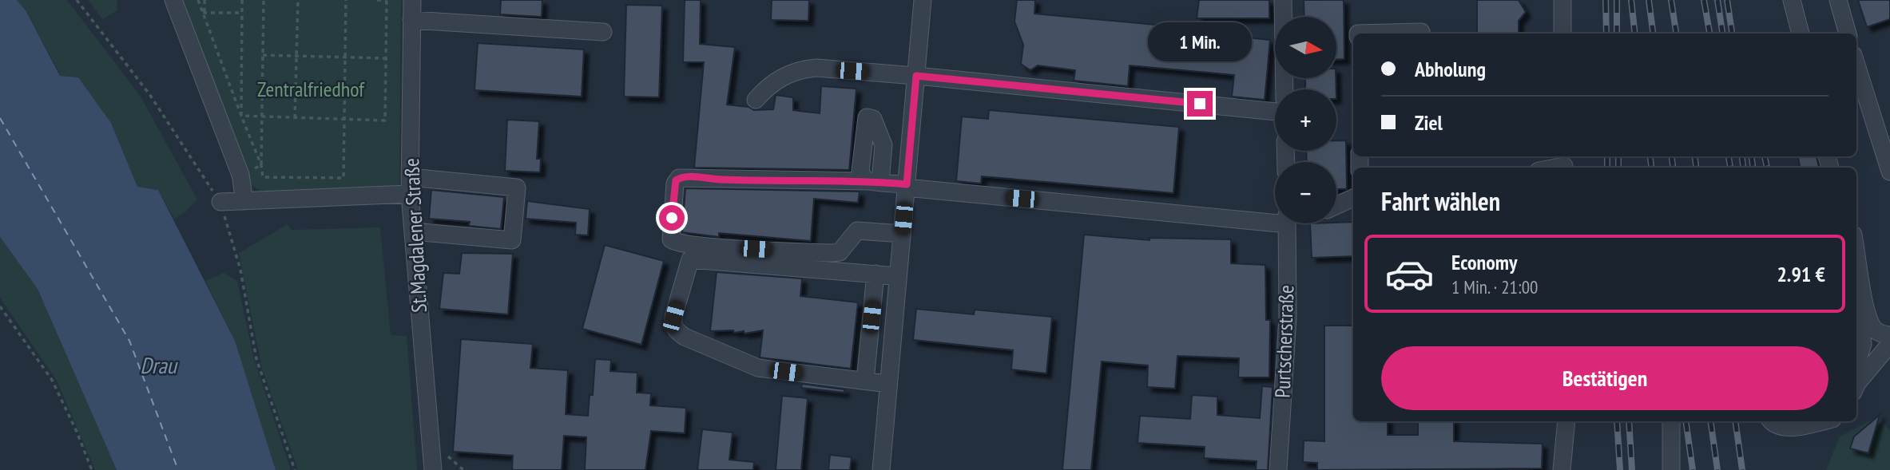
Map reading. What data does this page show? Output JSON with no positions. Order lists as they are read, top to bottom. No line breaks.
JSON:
{"streets":{"street":["St.Magdalener Straße","Purtscherstraße"]},"water":["Drau"],"parks":["Zentralfriedhof"],"north":"right","page":{"map_buttons":["+","−"],"bubble":"1 Min.","banner":["Abholung","Ziel"],"heading":"Fahrt wählen","list":[{"name":"Economy","note":"1 Min. · 21:00","value":"2.91 €"}],"buttons":"Bestätigen"}}
